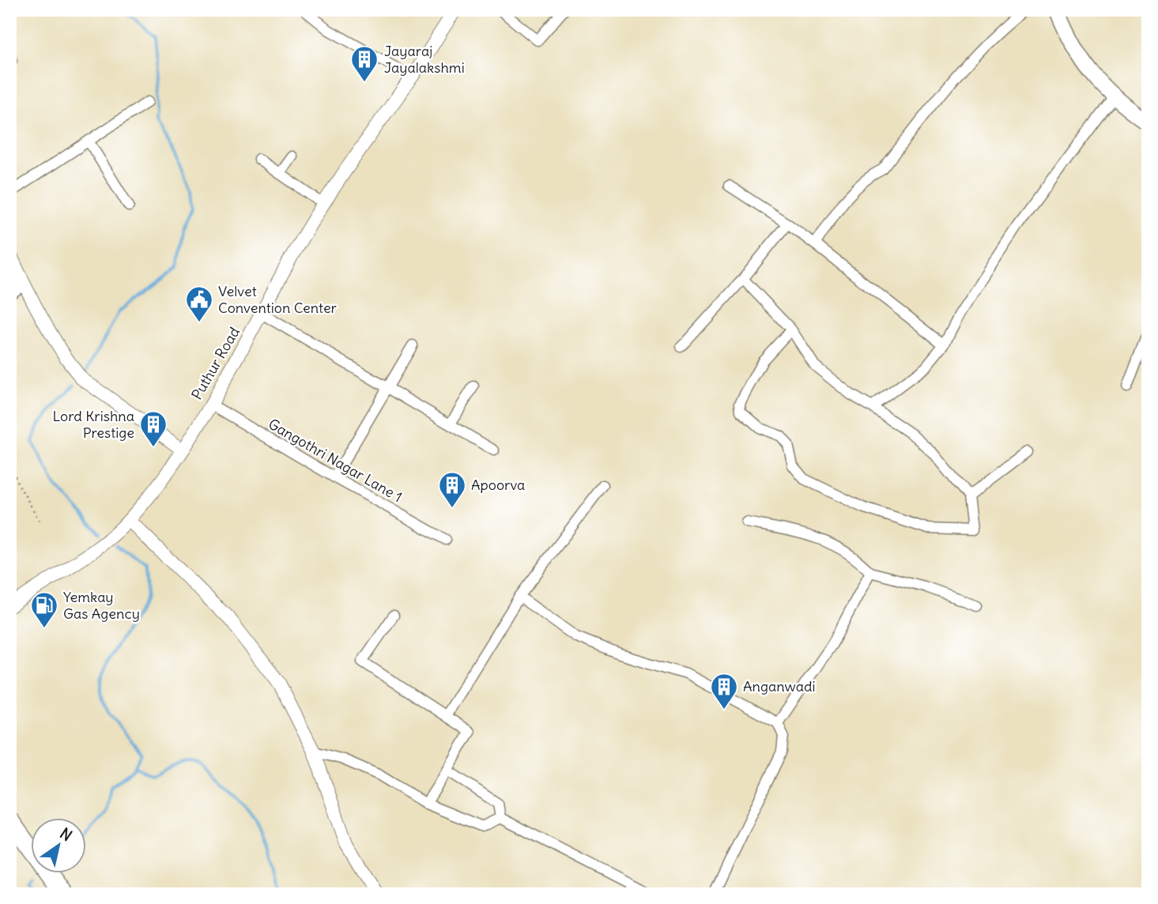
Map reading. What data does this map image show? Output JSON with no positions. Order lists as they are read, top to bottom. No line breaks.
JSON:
{"streets":{"street":["Puthur Road","Gangothri Nagar Lane 1"]},"crossings":[["Puthur Road","Gangothri Nagar Lane 1"]],"places":{"building":["Jayaraj Jayalakshmi","Lord Krishna Prestige","Apoorva","Anganwadi"],"public building":["Velvet Convention Center"],"fuel station":["Yemkay Gas Agency"]},"north":"top right"}
